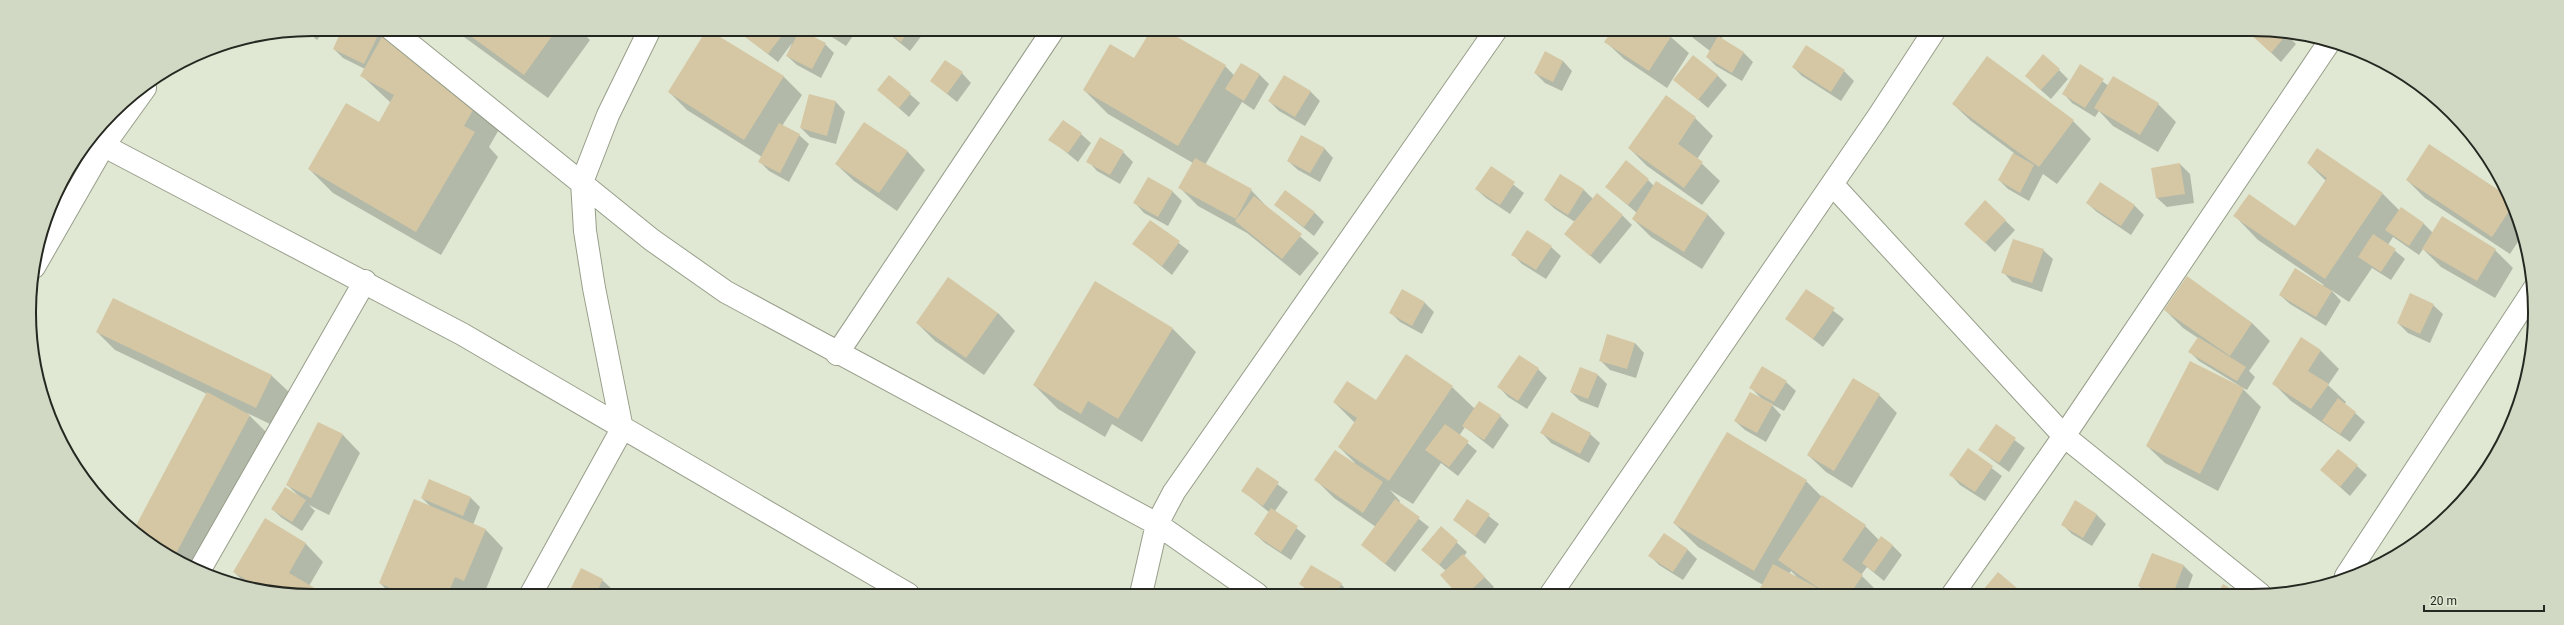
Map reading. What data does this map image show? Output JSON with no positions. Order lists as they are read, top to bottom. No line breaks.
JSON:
{"scale_bar":"20 m"}
